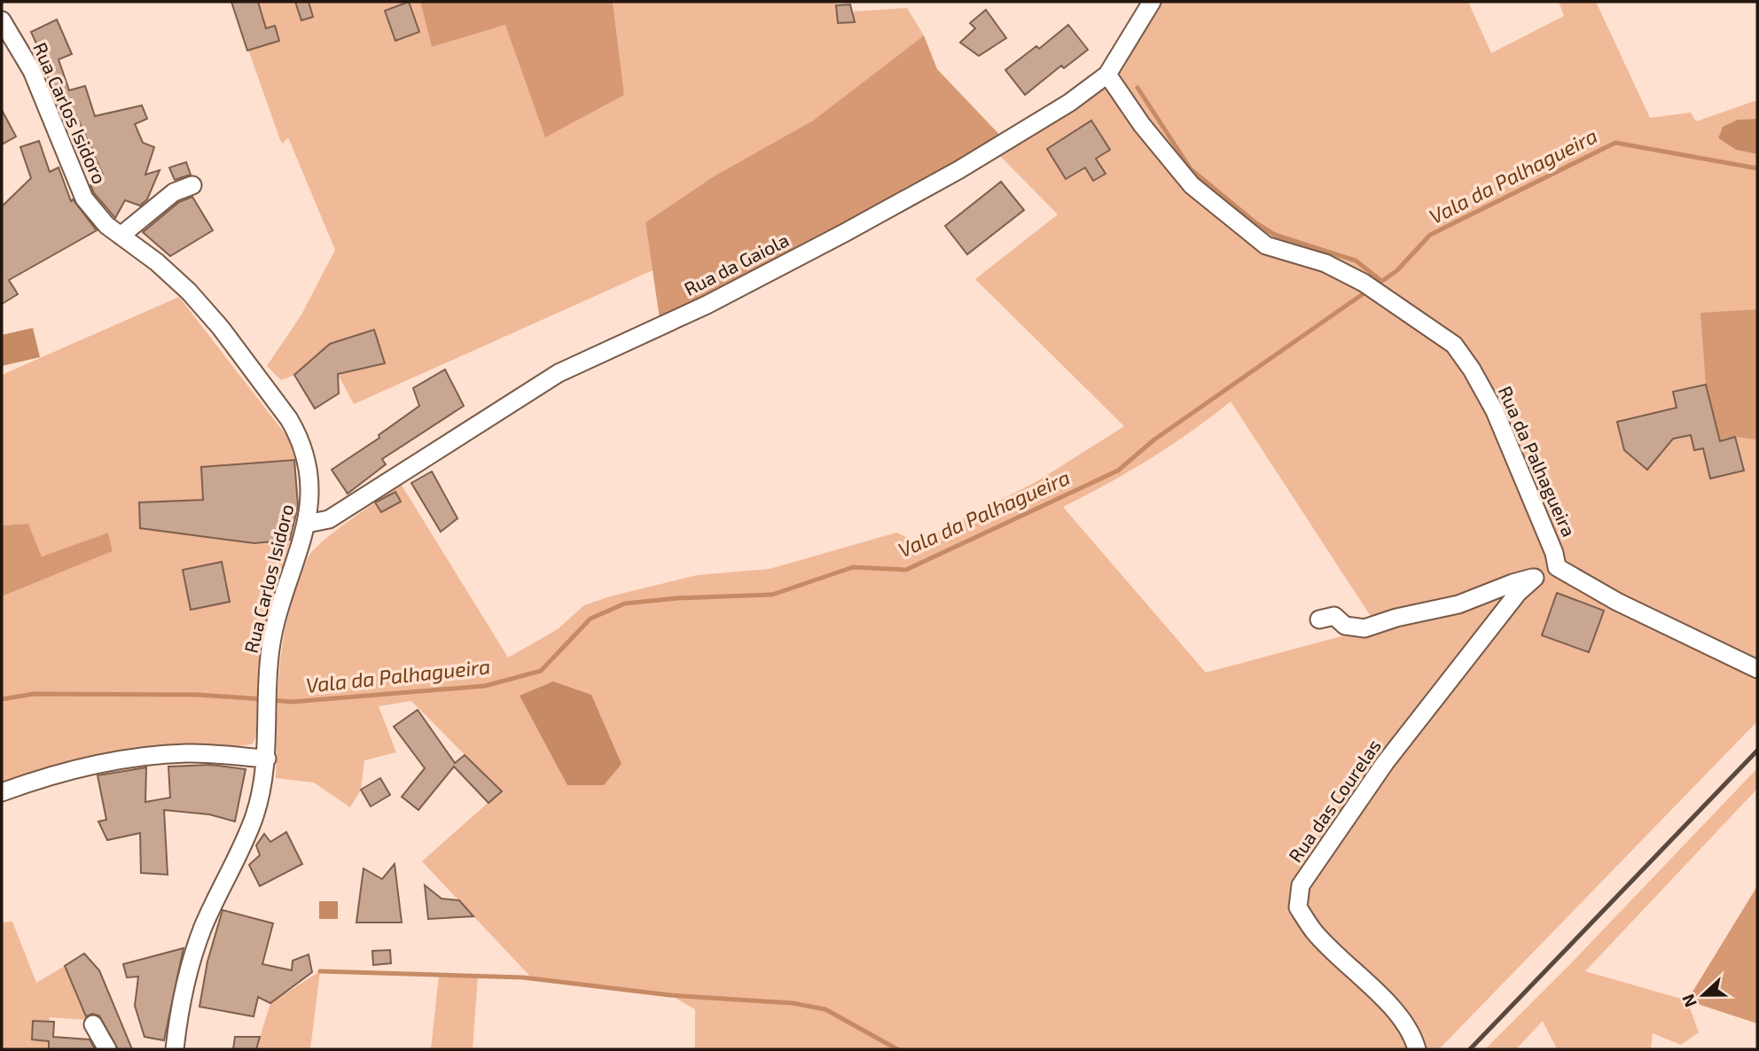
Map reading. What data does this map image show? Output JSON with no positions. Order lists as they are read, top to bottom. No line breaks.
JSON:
{"streets":{"street":["Rua Carlos Isidoro","Rua da Gaiola","Rua da Palhagueira","Rua das Courelas"]},"crossings":[["Rua Carlos Isidoro","Rua da Gaiola"],["Rua da Gaiola","Rua da Palhagueira"]],"water":["Vala da Palhagueira"],"north":"left"}
